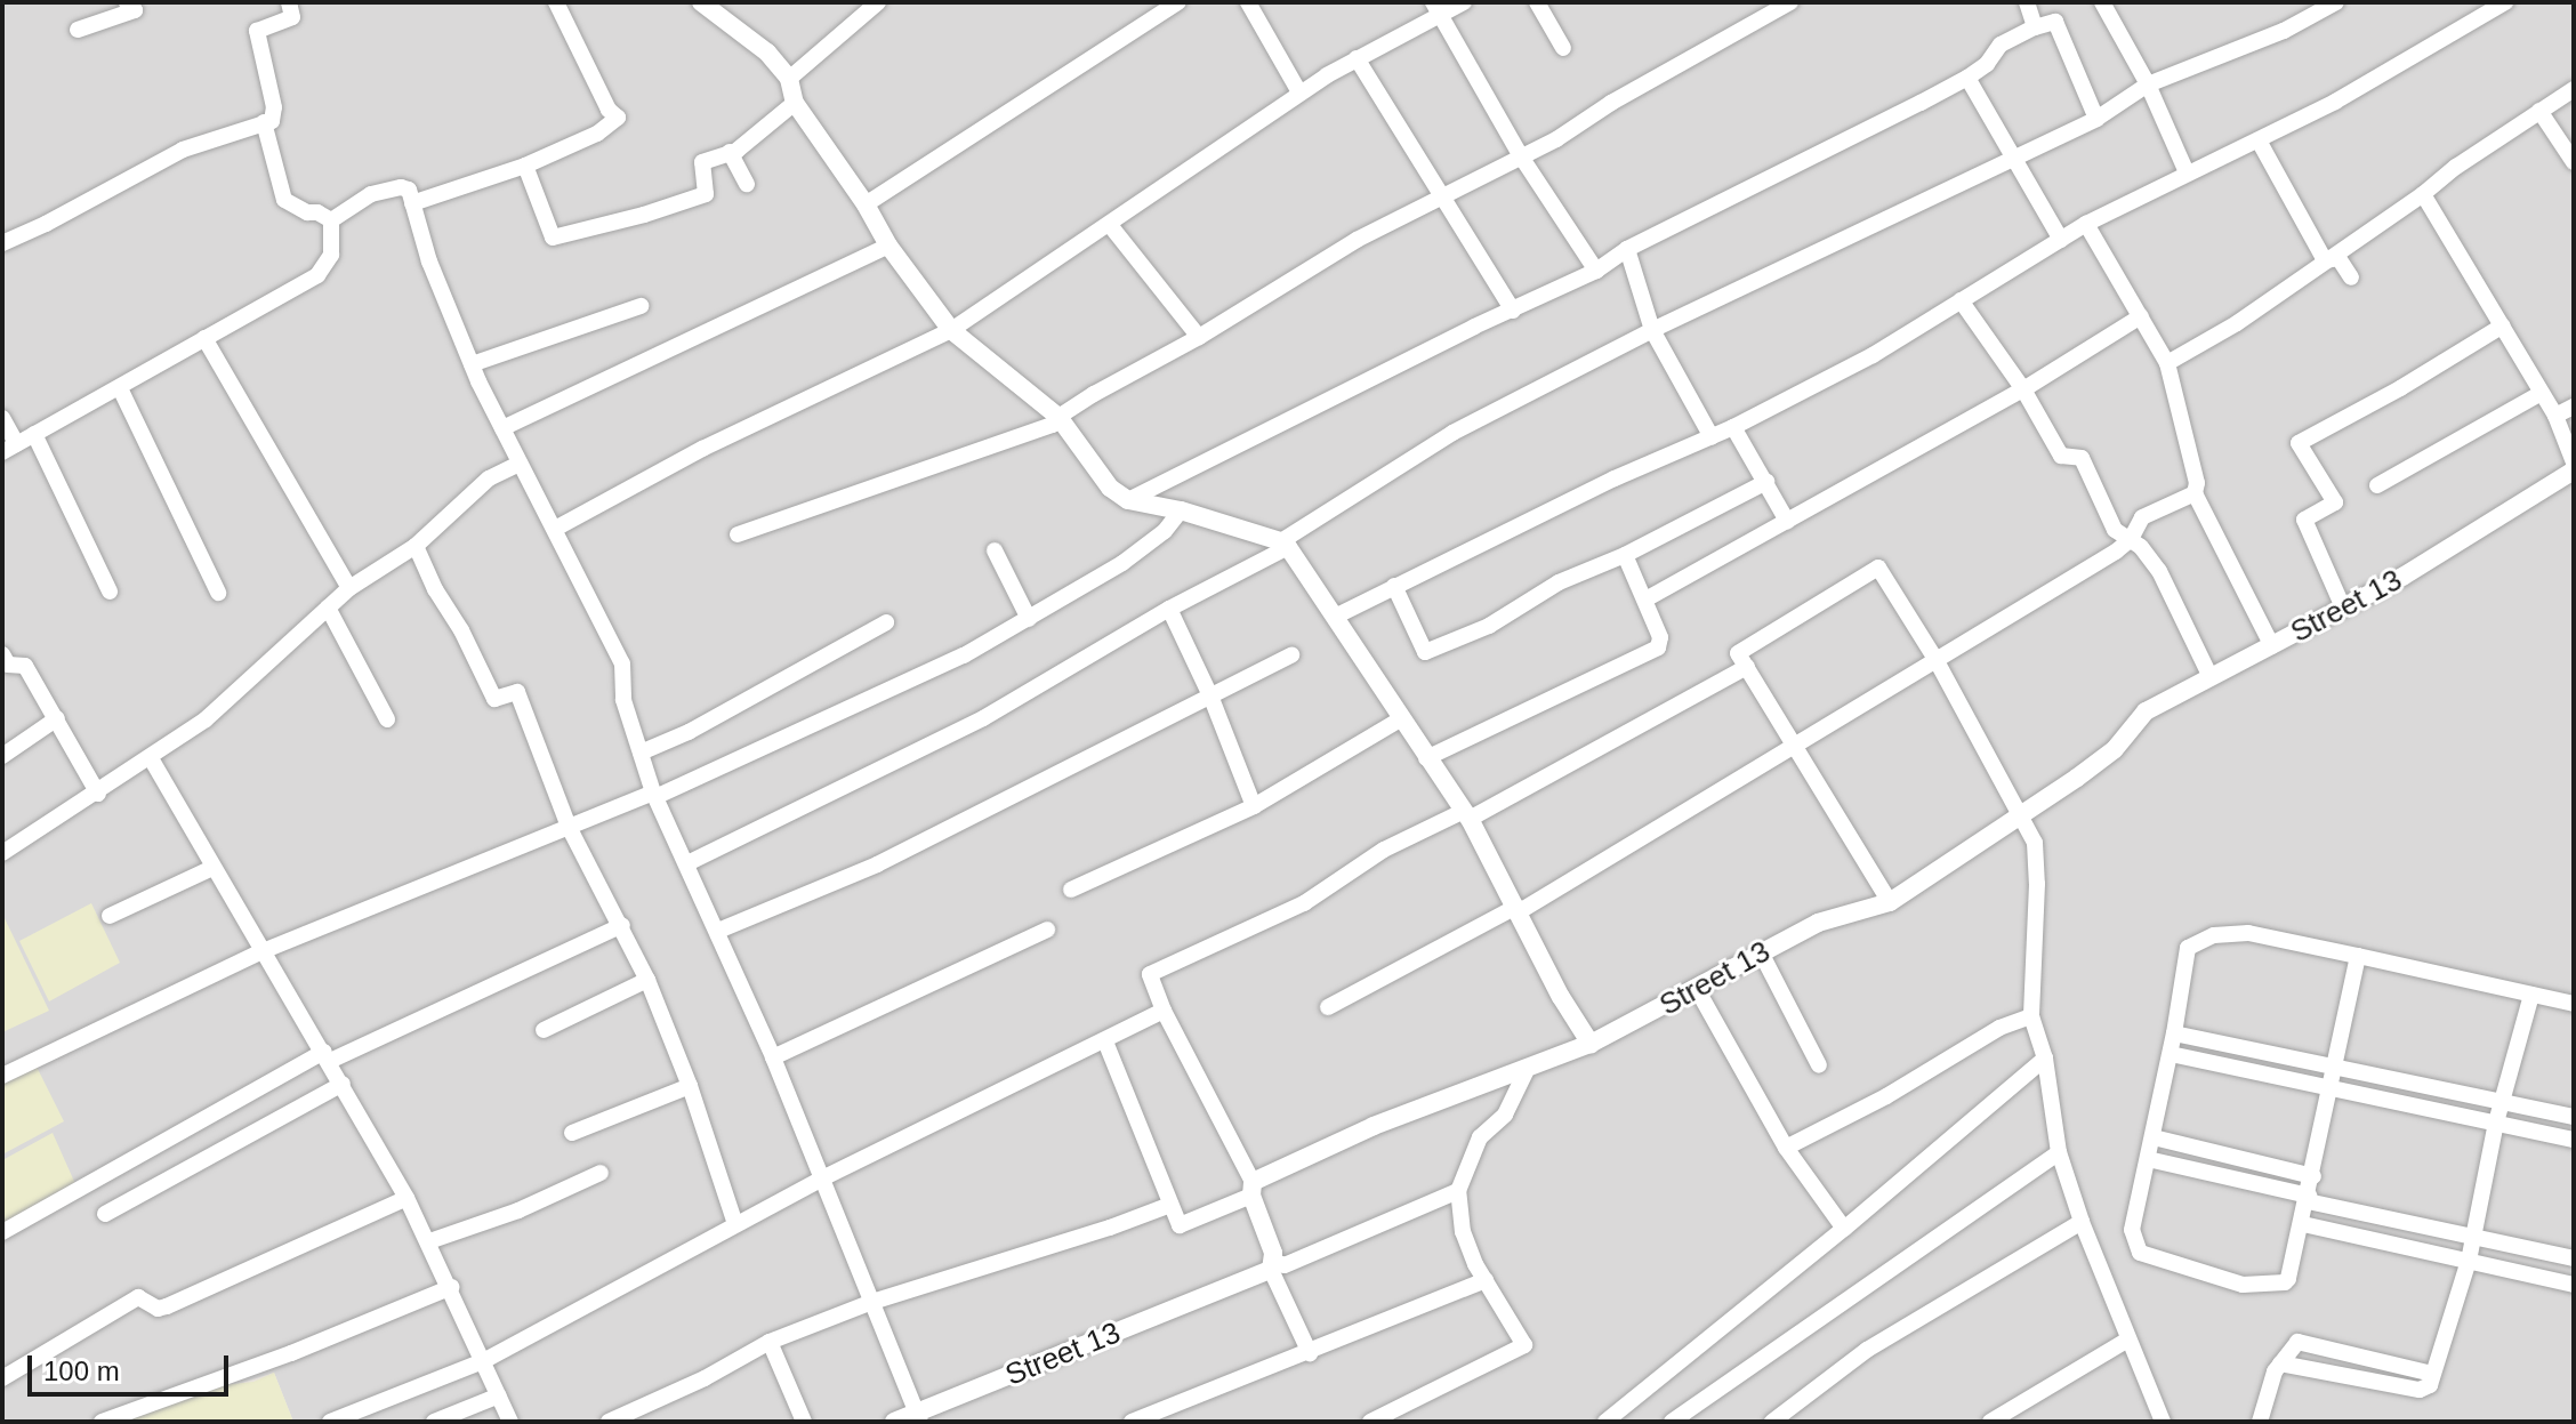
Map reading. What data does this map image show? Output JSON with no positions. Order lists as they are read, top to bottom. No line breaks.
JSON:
{"streets":{"street":["Street 13"]},"scale_bar":"100 m"}
